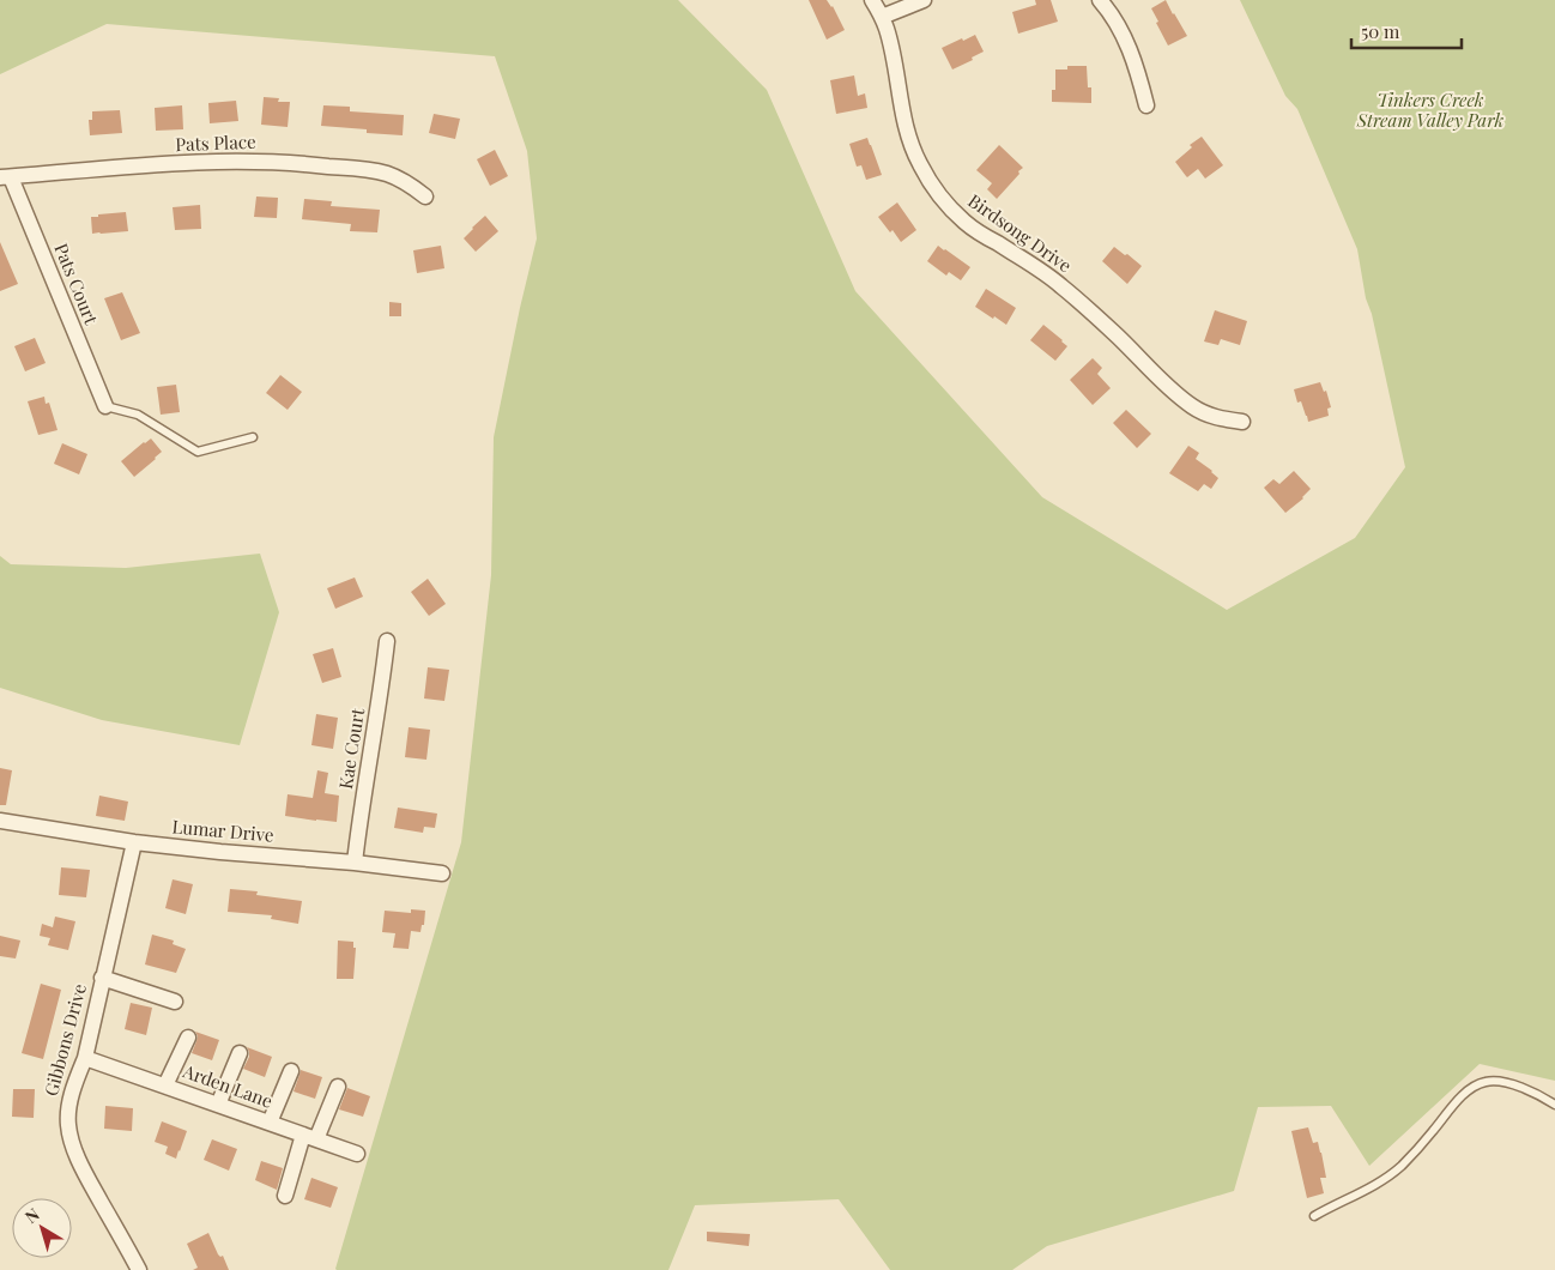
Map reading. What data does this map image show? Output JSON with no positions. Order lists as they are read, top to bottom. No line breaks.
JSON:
{"streets":{"street":["Pats Place","Birdsong Drive","Pats Court","Kae Court","Lumar Drive","Gibbons Drive","Arden Lane"]},"crossings":[["Pats Place","Pats Court"],["Kae Court","Lumar Drive"],["Lumar Drive","Gibbons Drive"],["Gibbons Drive","Arden Lane"]],"parks":["Tinkers Creek Stream Valley Park"],"scale_bar":"50 m","north":"top left"}
